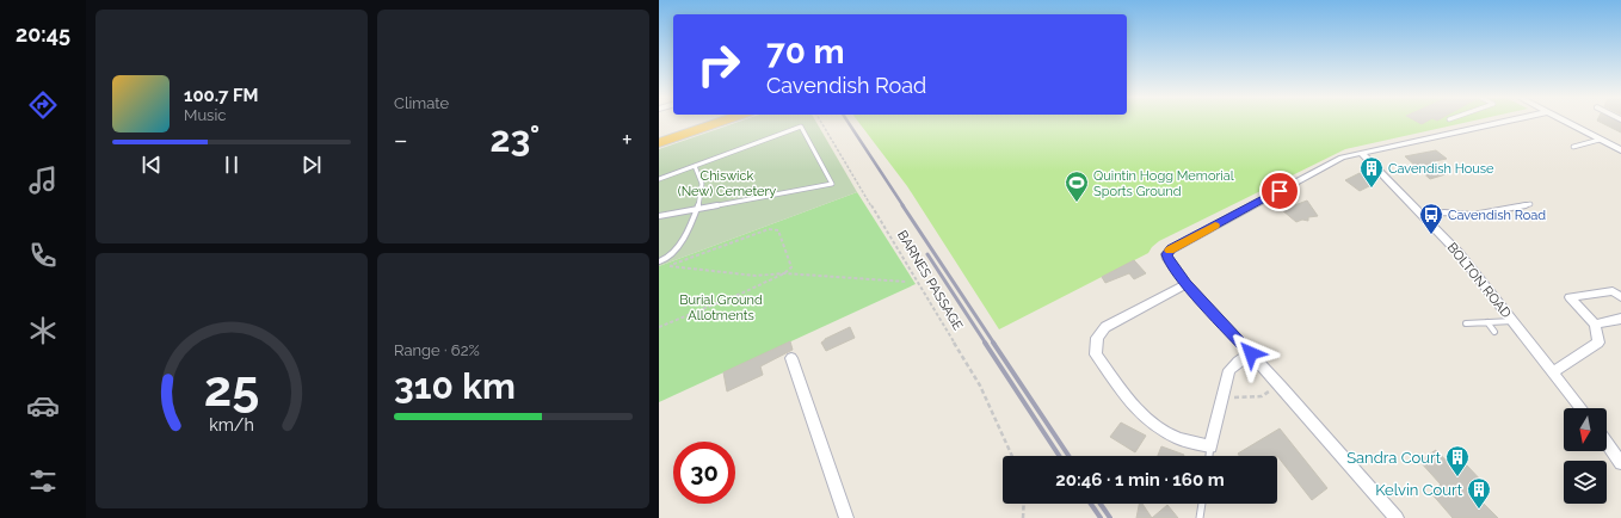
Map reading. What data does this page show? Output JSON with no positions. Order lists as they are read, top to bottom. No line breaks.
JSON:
{"streets":{"street":["BOLTON ROAD"],"path":["BARNES PASSAGE"]},"parks":["Chiswick (New) Cemetery","Burial Ground Allotments"],"places":{"building":["Cavendish House","Sandra Court","Kelvin Court"],"sports":["Quintin Hogg Memorial Sports Ground"],"bus stop":["Cavendish Road"]},"north":"bottom","page":{"tabs":"20:45","tile":["Climate",["Range · 62%","310 km"]],"turn":["70 m","Cavendish Road"],"song":["100.7 FM","Music"],"heat":["−","23°","+"],"limit":"30","trip":"20:46 · 1 min · 160 m","gauge":["25","km/h"]}}
